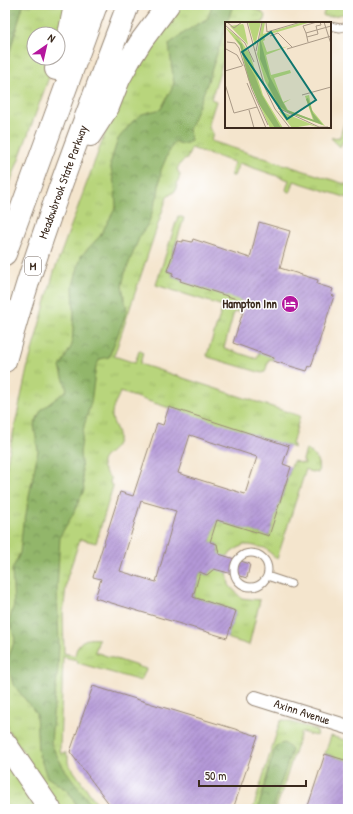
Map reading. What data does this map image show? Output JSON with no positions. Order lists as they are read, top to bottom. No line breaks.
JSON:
{"streets":{"highway":["Meadowbrook State Parkway","M"],"street":["Axinn Avenue"]},"places":{"hotel":["Hampton Inn"]},"scale_bar":"50 m","north":"top right"}
